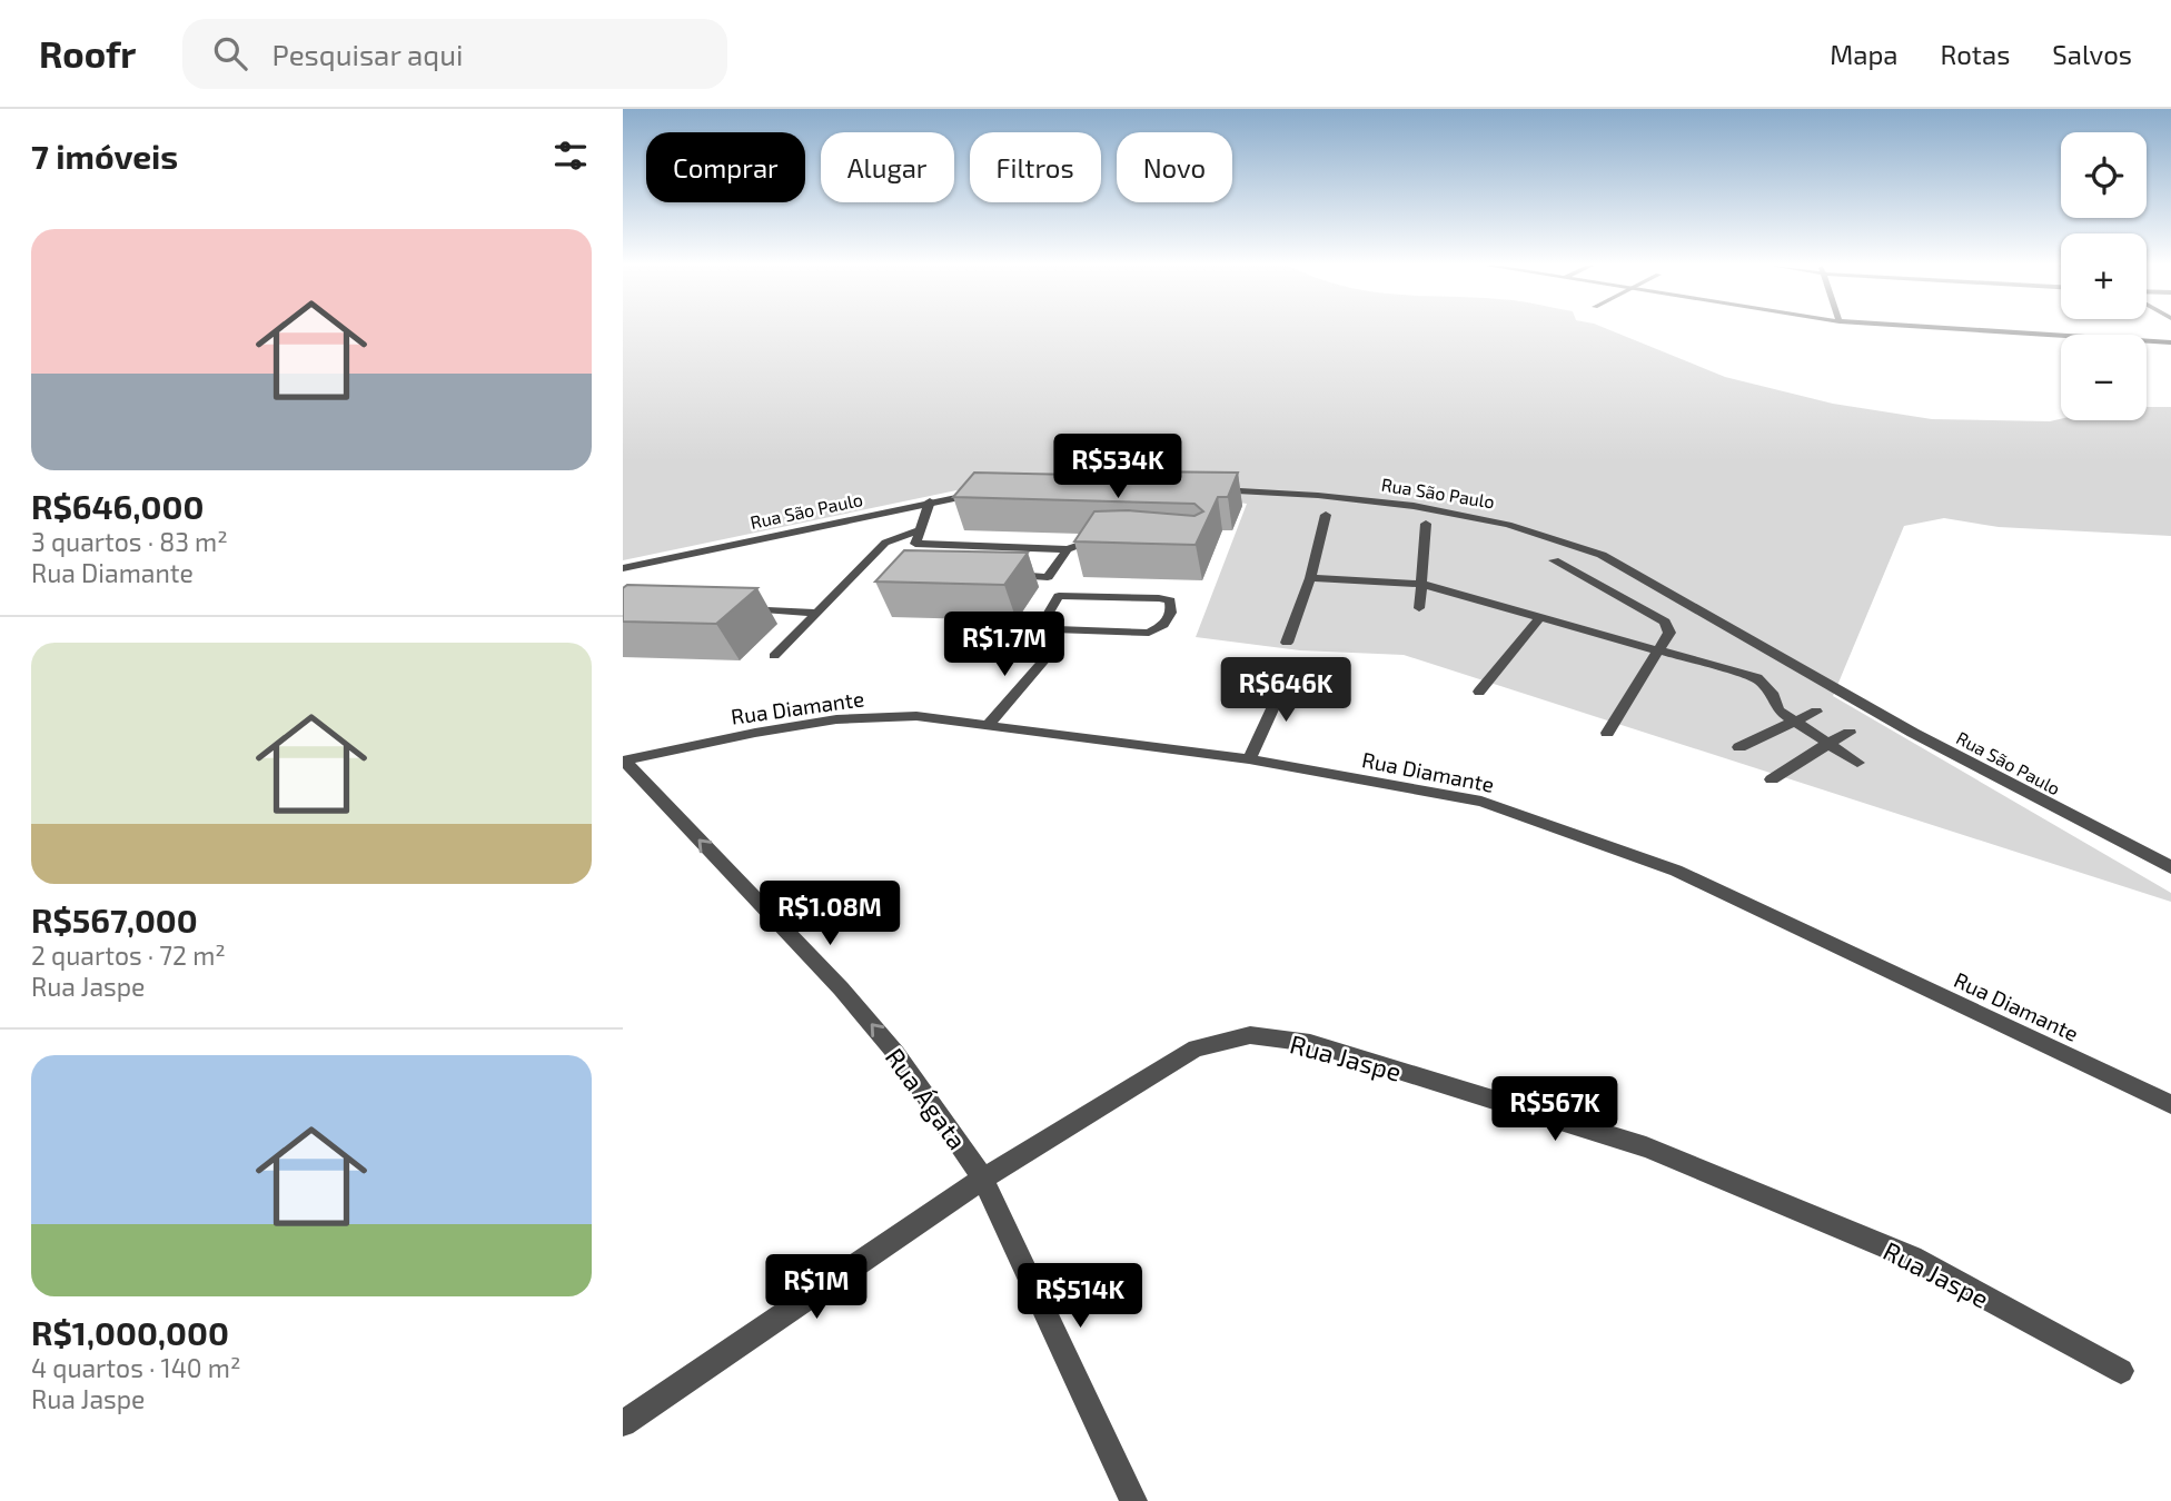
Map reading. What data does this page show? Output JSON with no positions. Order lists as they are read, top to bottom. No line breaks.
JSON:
{"streets":{"street":["Rua São Paulo","Rua Diamante","Rua Jaspe","Rua Ágata"]},"crossings":[["Rua Diamante","Rua Ágata"],["Rua Jaspe","Rua Ágata"]],"one_way":["Rua Ágata"],"page":{"header":"Roofr","search":"Pesquisar aqui","nav":["Mapa","Rotas","Salvos"],"heading":"7 imóveis","map_buttons":["+","−"],"chip":["Comprar","Alugar","Filtros","Novo"],"list":[{"name":"R$646,000","note":"3 quartos · 83 m² · Rua Diamante"},{"name":"R$567,000","note":"2 quartos · 72 m² · Rua Jaspe"},{"name":"R$1,000,000","note":"4 quartos · 140 m² · Rua Jaspe"}],"price":["R$534K","R$1.7M","R$646K","R$1.08M","R$567K","R$1M","R$514K"]}}
